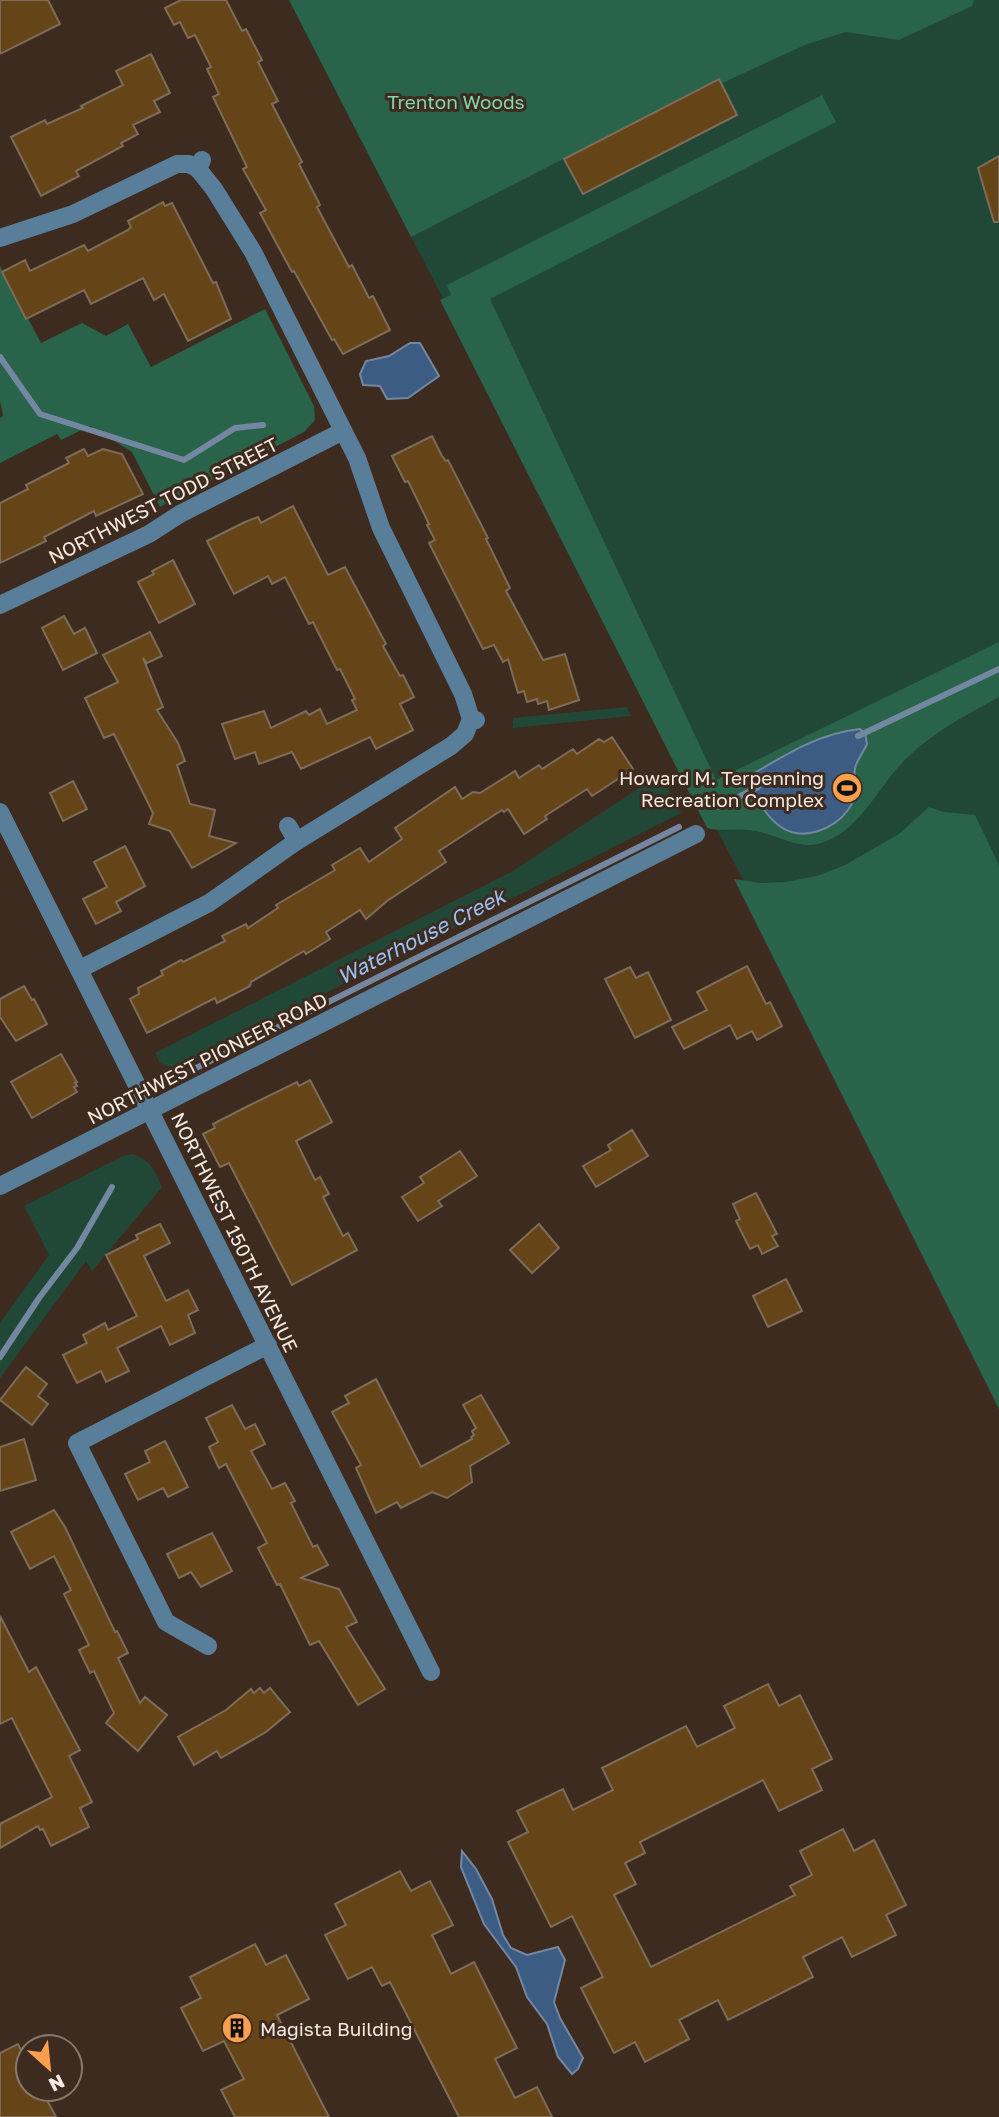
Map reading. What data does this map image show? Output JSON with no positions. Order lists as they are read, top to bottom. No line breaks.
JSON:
{"streets":{"street":["NORTHWEST TODD STREET","NORTHWEST PIONEER ROAD","NORTHWEST 150TH AVENUE"]},"crossings":[["NORTHWEST PIONEER ROAD","NORTHWEST 150TH AVENUE"]],"water":["Waterhouse Creek"],"parks":["Trenton Woods"],"places":{"sports":["Howard M. Terpenning Recreation Complex"],"building":["Magista Building"]},"north":"bottom right"}
